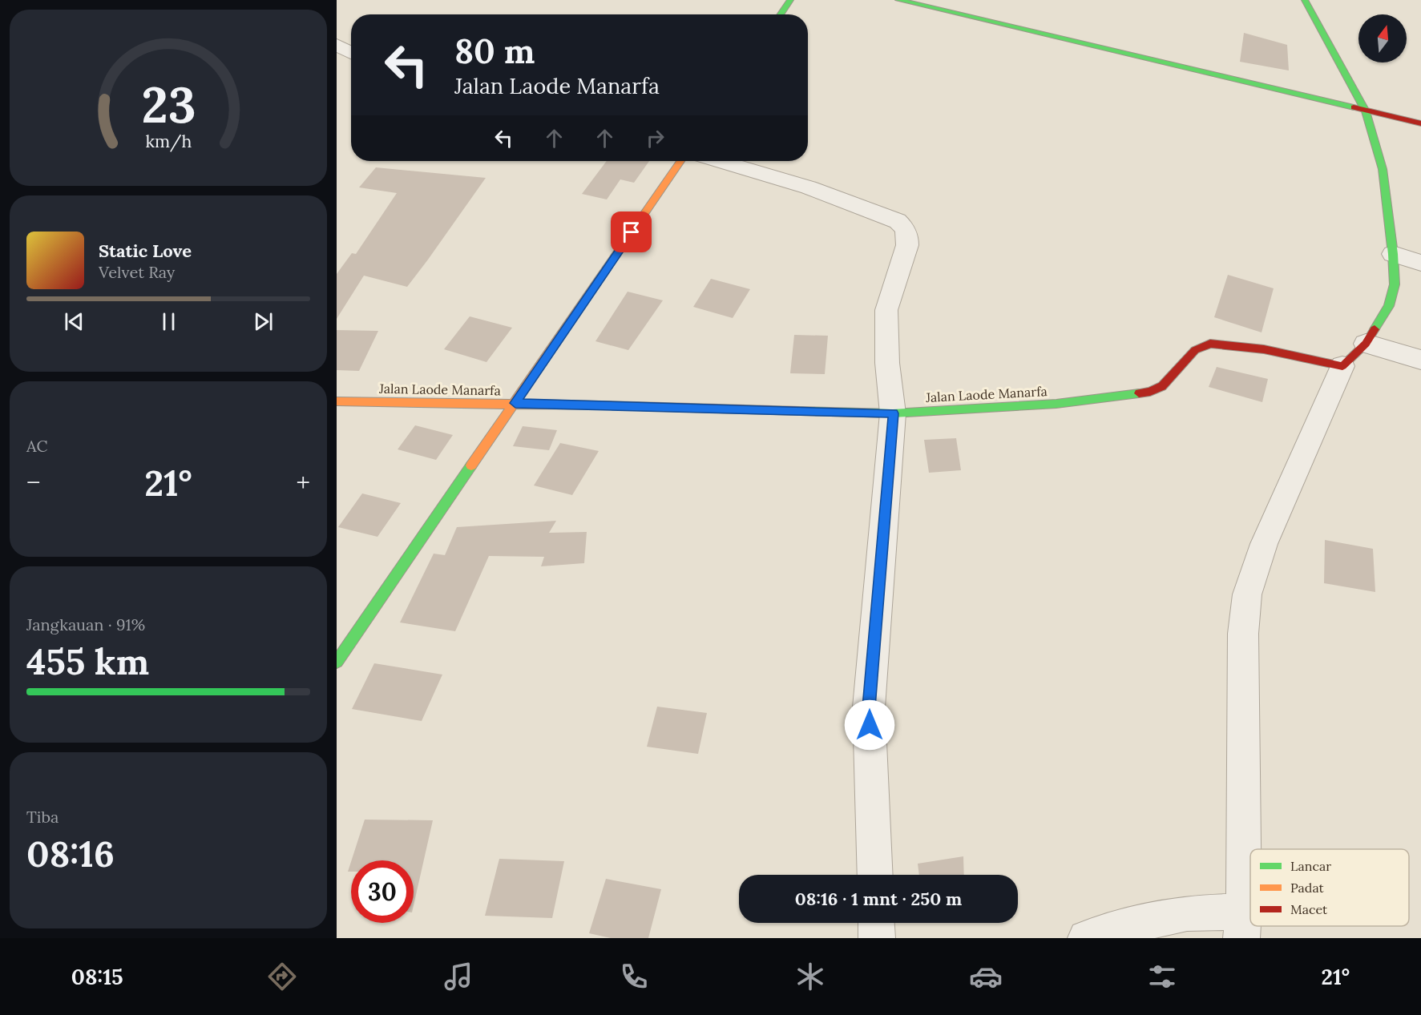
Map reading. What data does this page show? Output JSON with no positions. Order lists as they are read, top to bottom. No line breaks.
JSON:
{"streets":{"street":["Jalan Laode Manarfa"]},"legend":["Lancar","Padat","Macet"],"north":"top","page":{"turn":["80 m","Jalan Laode Manarfa"],"song":["Static Love","Velvet Ray"],"tile":["AC",["Jangkauan · 91%","455 km"],["Tiba","08:16"]],"heat":["−","21°","+"],"limit":"30","trip":"08:16 · 1 mnt · 250 m","tabs":["08:15","21°"],"gauge":["23","km/h"]}}
